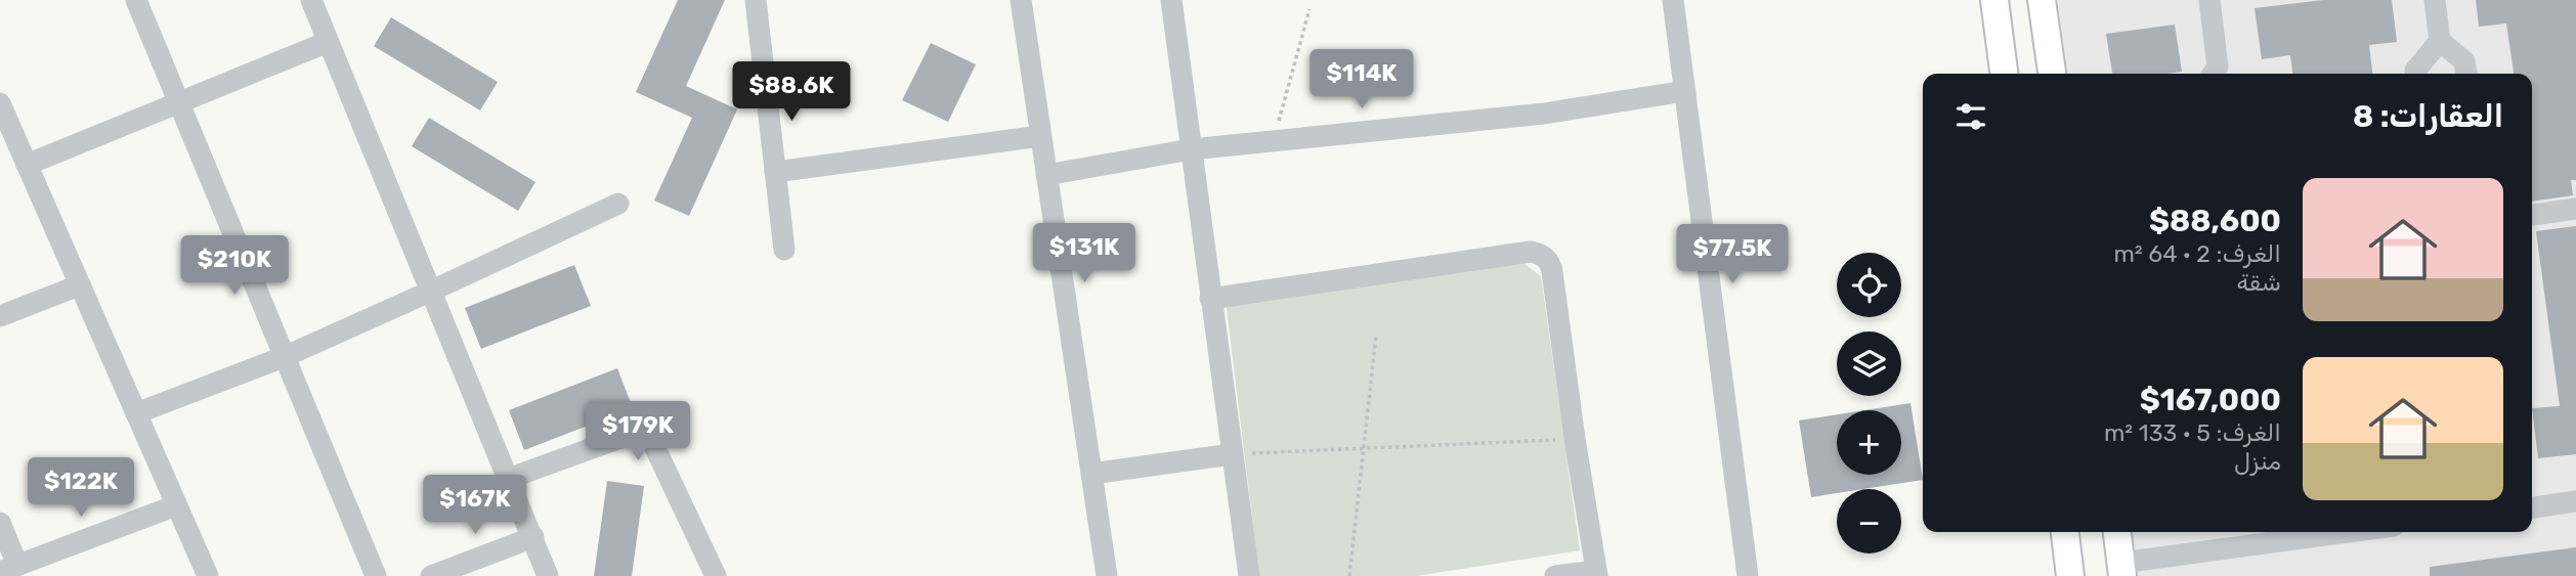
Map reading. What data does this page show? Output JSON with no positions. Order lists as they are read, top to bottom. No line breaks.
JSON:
{"page":{"price":["$114K","$88.6K","$131K","$77.5K","$210K","$179K","$122K","$167K"],"heading":"العقارات: 8","list":[{"name":"$88,600","note":"الغرف: 2 · 64 m² · شقة"},{"name":"$167,000","note":"الغرف: 5 · 133 m² · منزل"}],"map_buttons":["+","−"]}}
